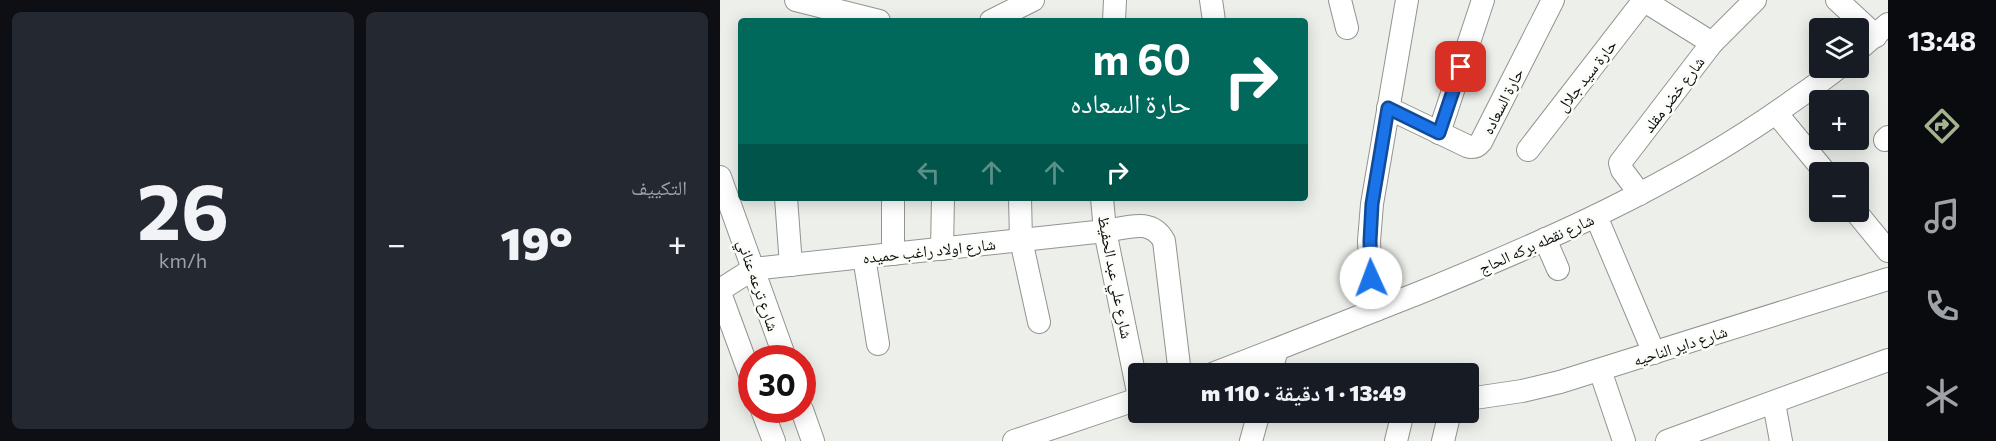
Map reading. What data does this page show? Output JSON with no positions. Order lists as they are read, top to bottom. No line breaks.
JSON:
{"streets":{"street":["حارة سيد جلال","شارع خضر مقلد","حارة السعاده","شارع نقطه بركه الحاج","شارع اولاد راغب حميده","شارع علي عبد الحفيظ","شارع ترعه عناني","شارع داير الناحيه"]},"crossings":[["شارع خضر مقلد","شارع نقطه بركه الحاج"],["شارع اولاد راغب حميده","شارع علي عبد الحفيظ"],["شارع اولاد راغب حميده","شارع ترعه عناني"]],"page":{"tabs":"13:48","tile":["التكييف",["26","km/h"]],"map_buttons":["+","−"],"turn":["60 m","حارة السعاده"],"heat":["−","19°","+"],"limit":"30","trip":"13:49 · 1 دقيقة · 110 m"}}
